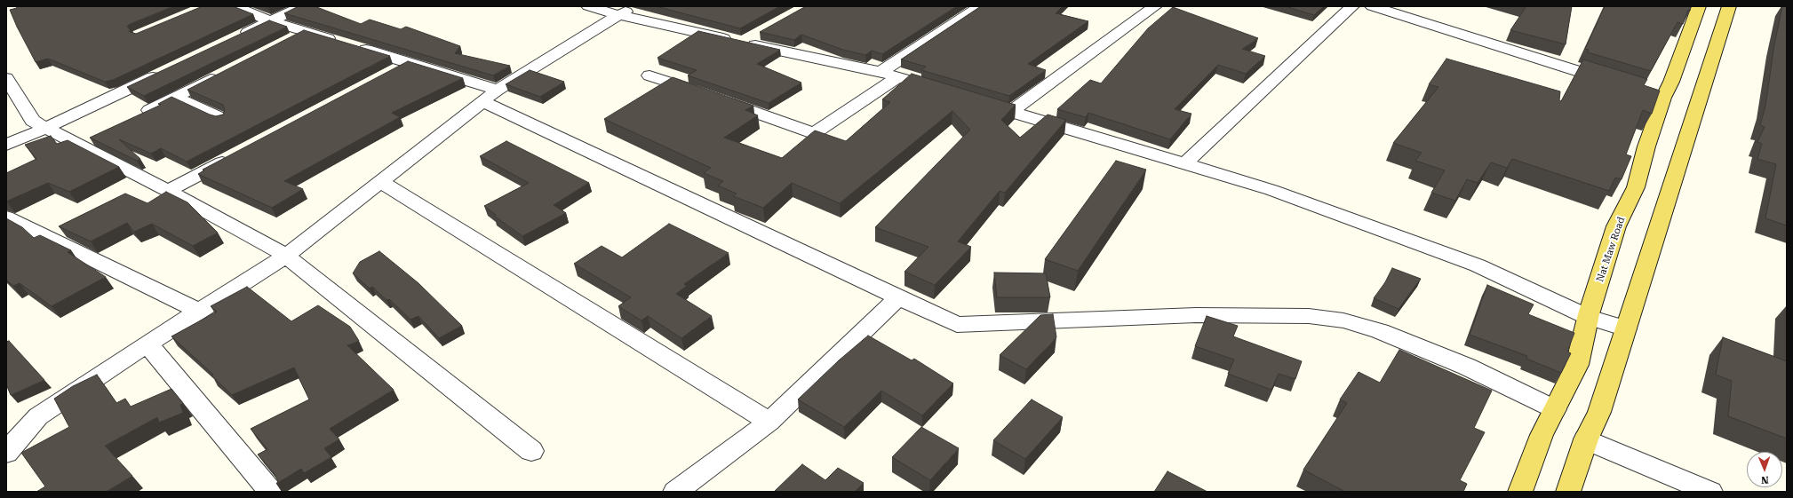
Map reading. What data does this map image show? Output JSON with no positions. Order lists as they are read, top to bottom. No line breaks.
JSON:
{"streets":{"main road":["Nat Maw Road"]},"north":"bottom"}
